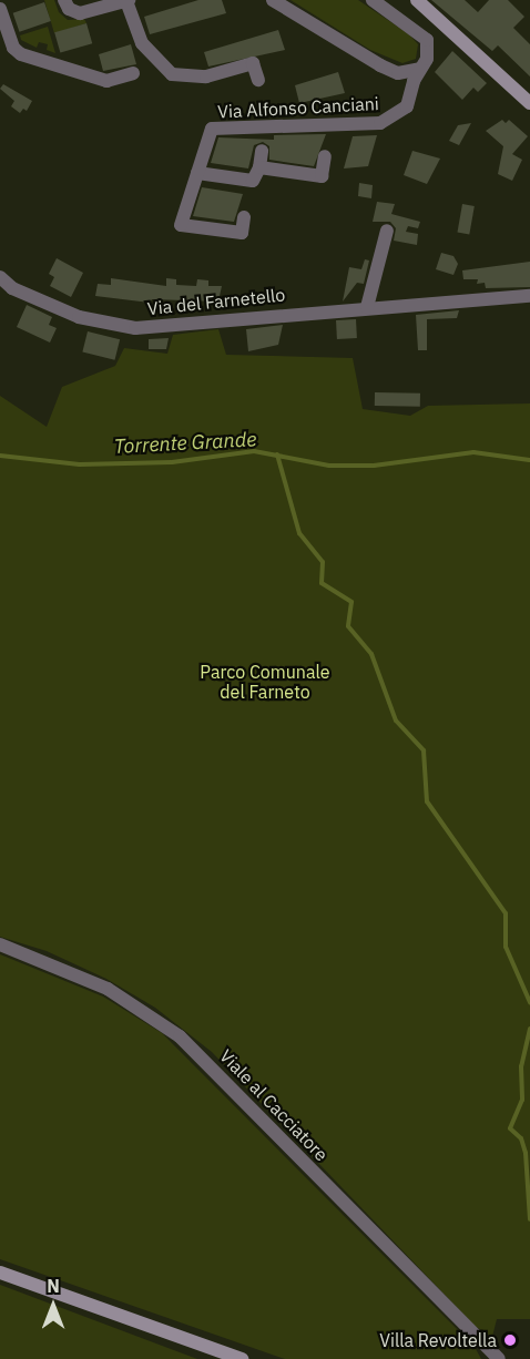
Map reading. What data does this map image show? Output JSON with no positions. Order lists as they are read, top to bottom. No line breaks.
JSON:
{"streets":{"street":["Via Alfonso Canciani","Via del Farnetello","Viale al Cacciatore"]},"water":["Torrente Grande"],"parks":["Parco Comunale del Farneto"],"places":["Villa Revoltella"],"north":"top"}
